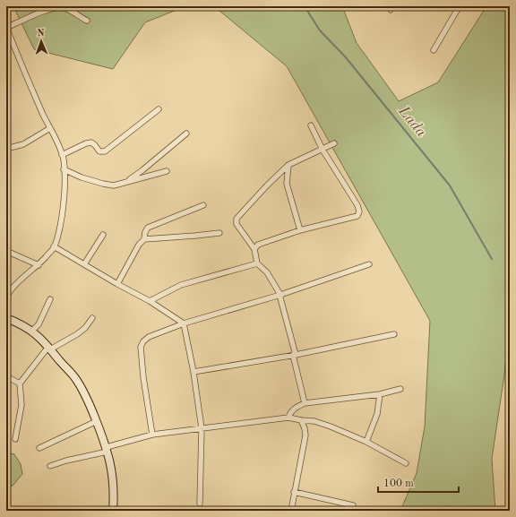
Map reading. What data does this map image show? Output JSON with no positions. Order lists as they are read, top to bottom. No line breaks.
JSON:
{"water":["Lada"],"scale_bar":"100 m","north":"top"}
